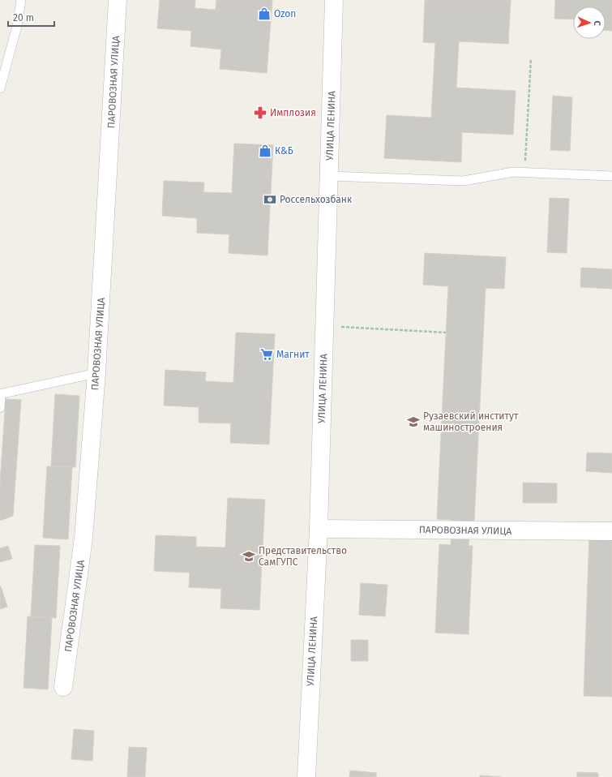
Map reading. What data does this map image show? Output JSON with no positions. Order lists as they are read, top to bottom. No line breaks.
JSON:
{"streets":{"street":["ПАРОВОЗНАЯ УЛИЦА","УЛИЦА ЛЕНИНА"]},"crossings":[["ПАРОВОЗНАЯ УЛИЦА","УЛИЦА ЛЕНИНА"]],"places":{"shop":["Ozon","К&Б"],"pharmacy":["Имплозия"],"bank":["Россельхозбанк"],"supermarket":["Магнит"],"school or university":["Рузаевский институт машиностроения","Представительство СамГУПС"]},"scale_bar":"20 m","north":"right"}
